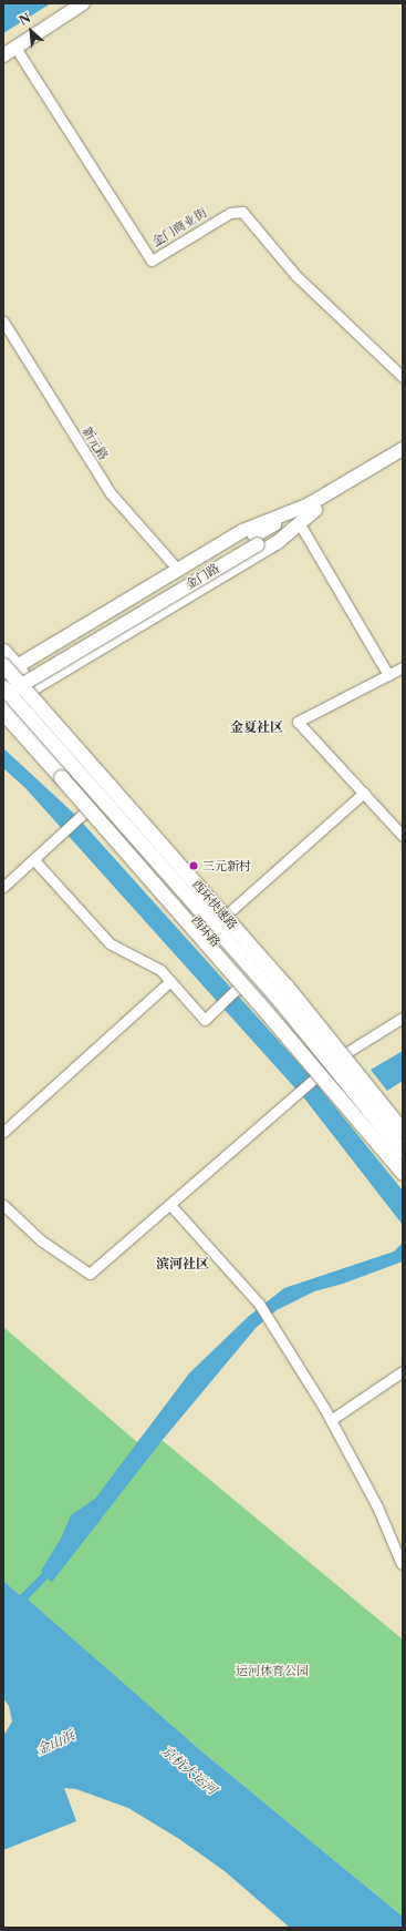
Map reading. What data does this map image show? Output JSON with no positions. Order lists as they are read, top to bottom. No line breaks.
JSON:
{"streets":{"highway":["西环快速路"],"main road":["金门路","西环路"],"street":["金门商业街","新元路"]},"crossings":[["金门路","西环快速路"],["金门路","西环路"],["西环快速路","西环路"]],"districts":["金夏社区","滨河社区"],"water":["金山浜","京杭大运河"],"parks":["运河体育公园"],"places":["三元新村"],"north":"top left"}
